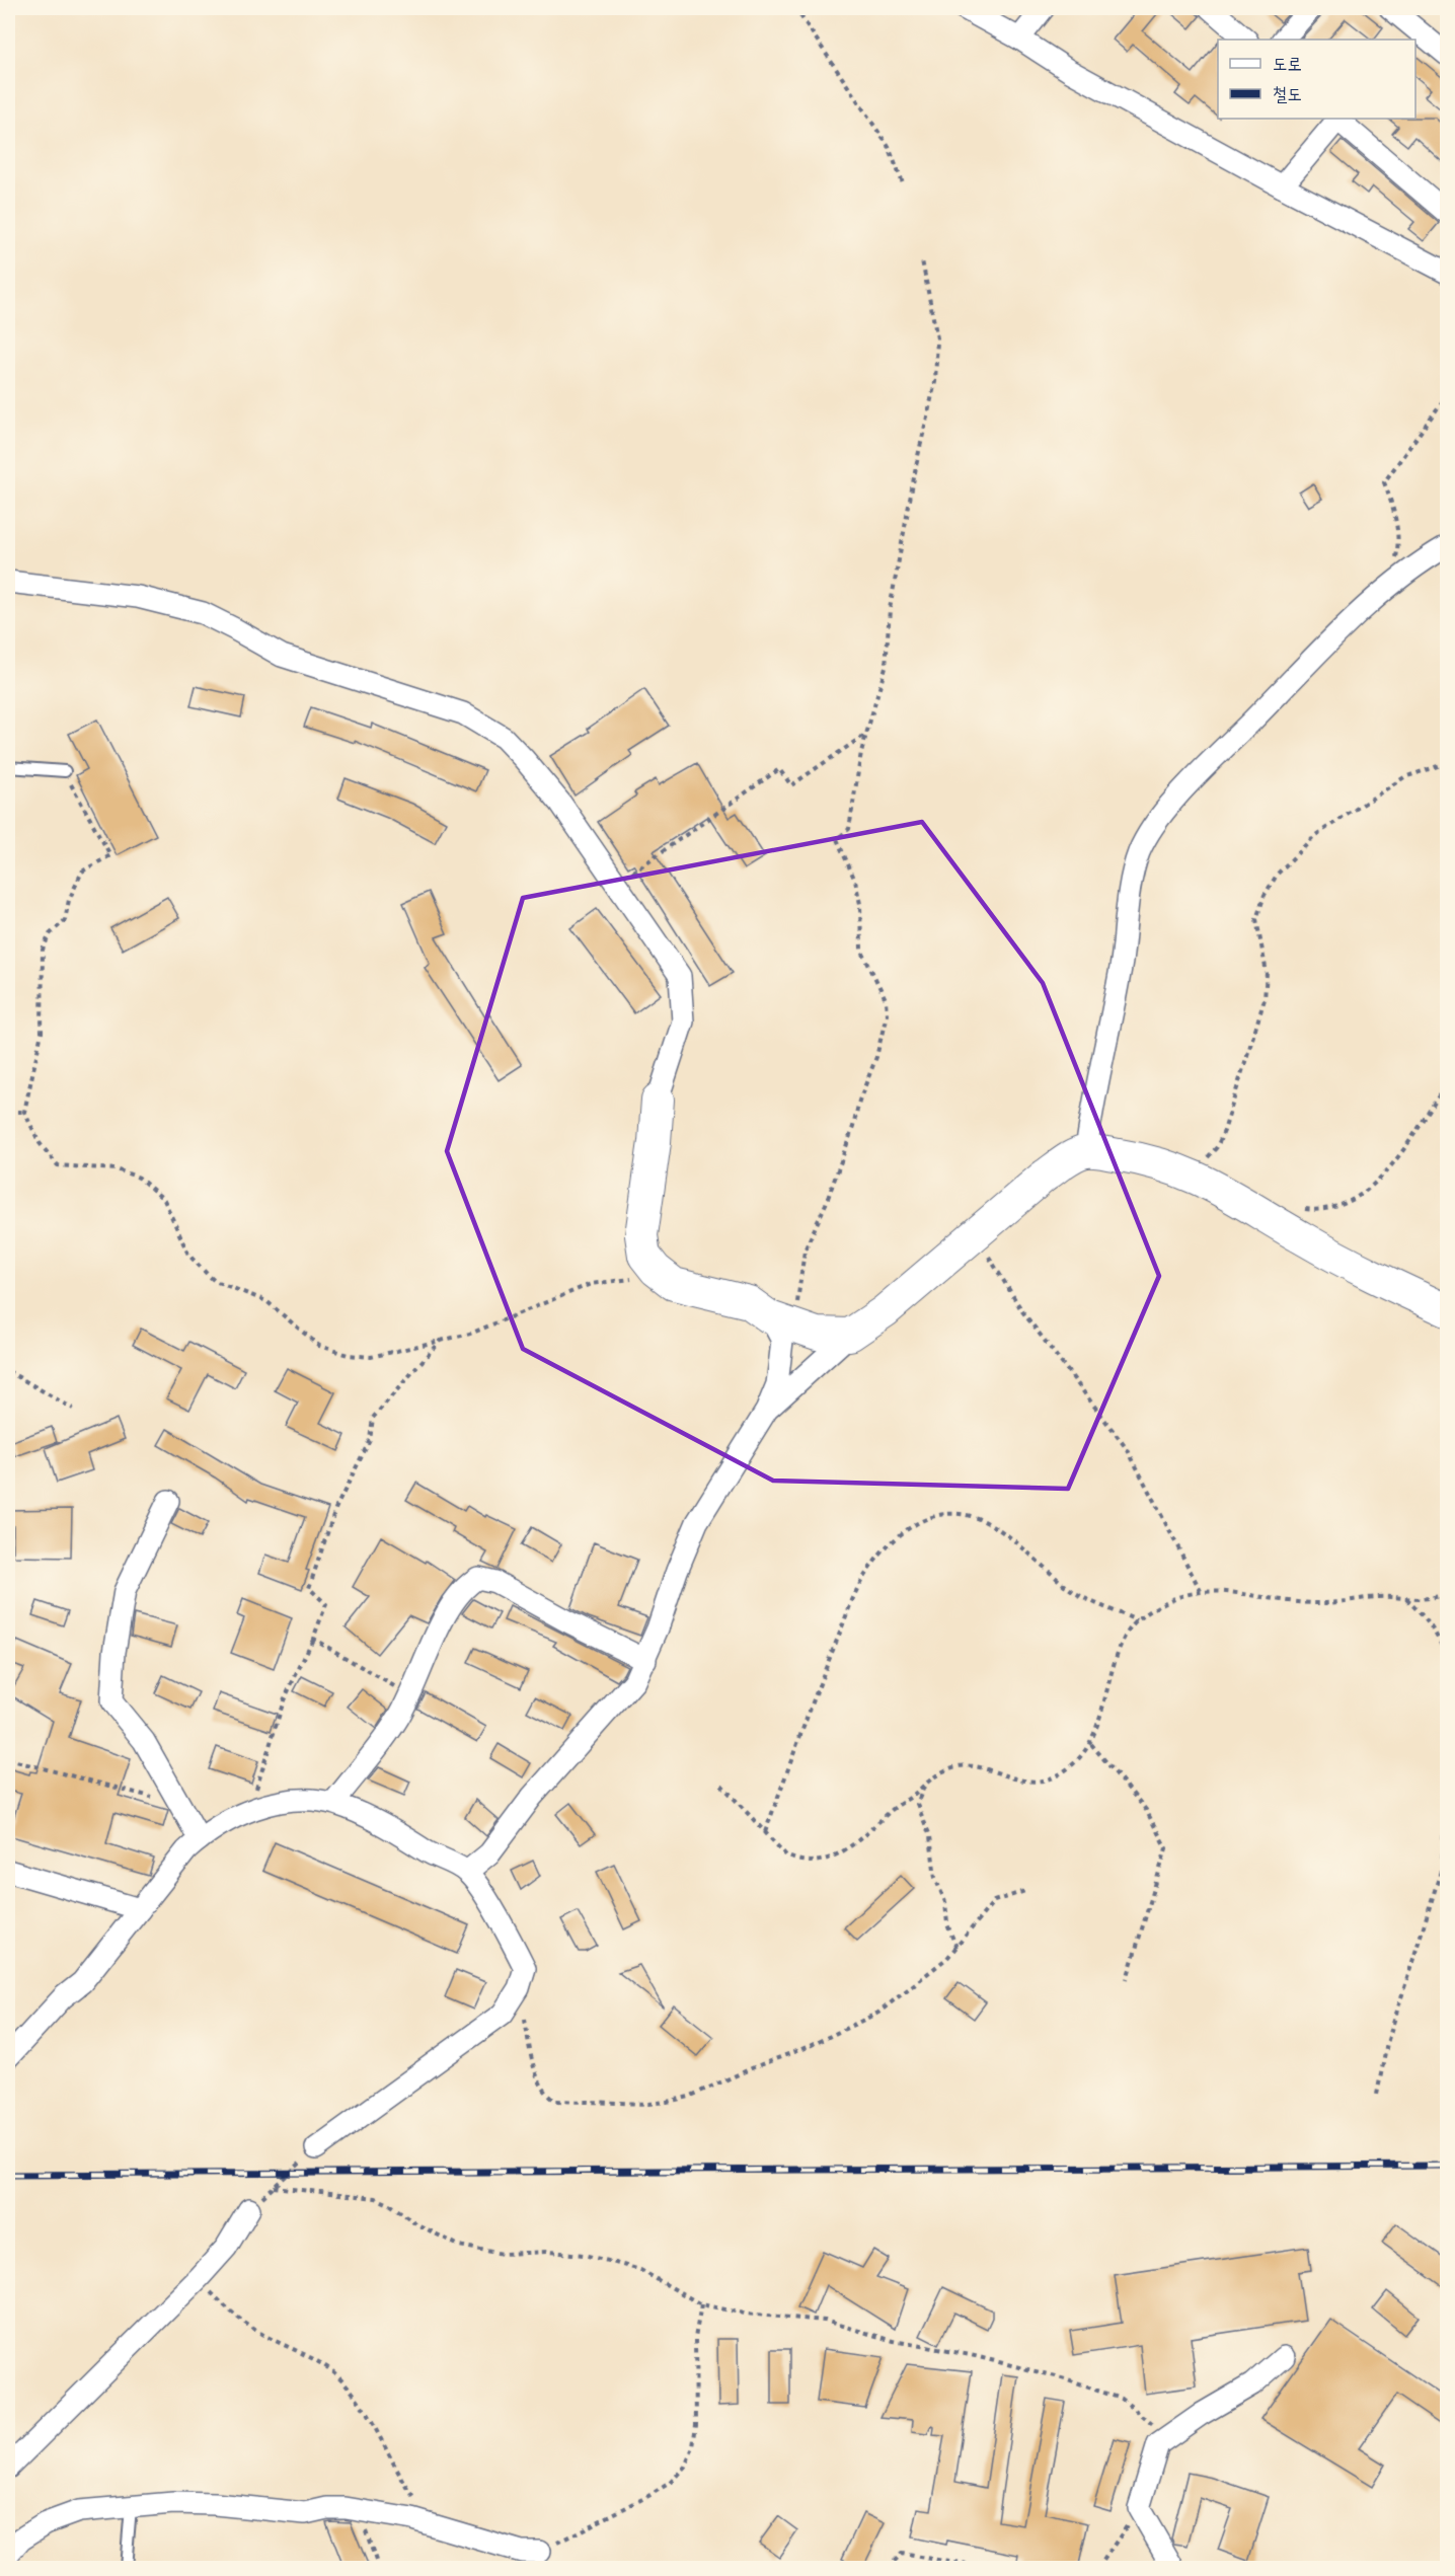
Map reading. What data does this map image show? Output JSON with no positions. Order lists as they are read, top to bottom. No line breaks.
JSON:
{"legend":["도로","철도"]}
